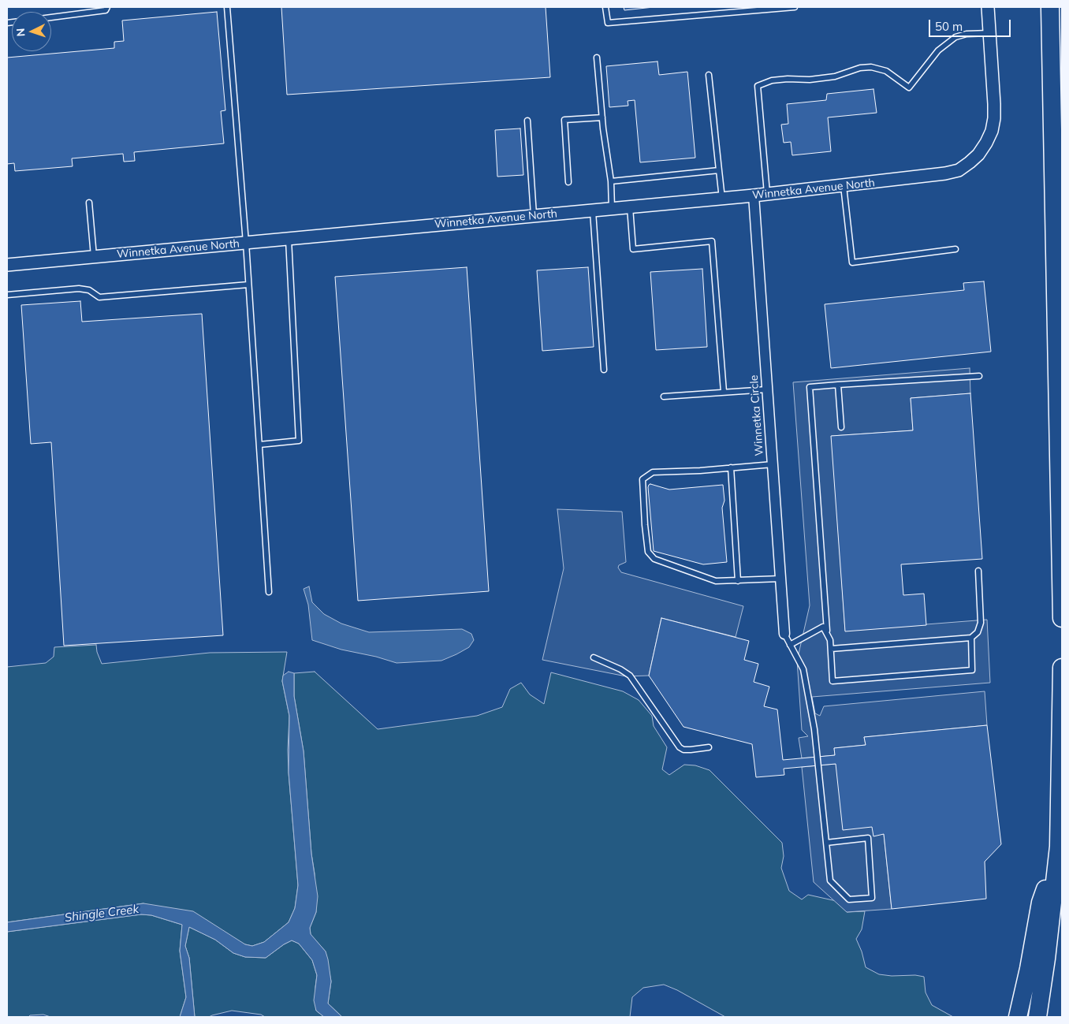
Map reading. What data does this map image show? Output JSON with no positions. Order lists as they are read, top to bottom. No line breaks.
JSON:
{"streets":{"street":["Winnetka Avenue North","Winnetka Circle"]},"crossings":[["Winnetka Avenue North","Winnetka Circle"]],"water":["Shingle Creek"],"scale_bar":"50 m","north":"left"}
